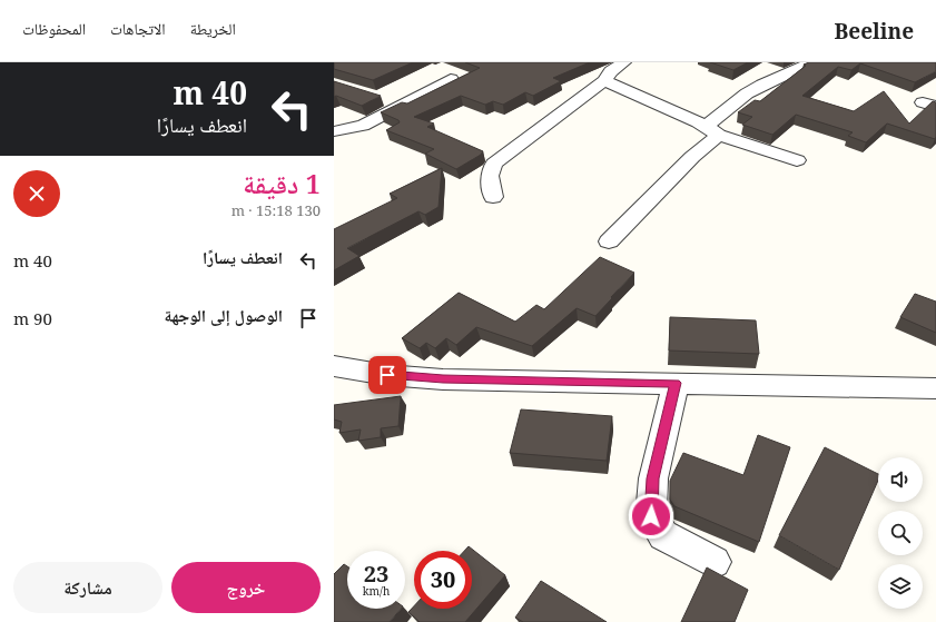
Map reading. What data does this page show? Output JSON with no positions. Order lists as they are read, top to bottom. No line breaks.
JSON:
{"page":{"header":"Beeline","nav":["الخريطة","الاتجاهات","المحفوظات"],"turn":["40 m","انعطف يسارًا"],"heading":["1 دقيقة","130 m · 15:18"],"list":[{"name":"انعطف يسارًا","value":"40 m"},{"name":"الوصول إلى الوجهة","value":"90 m"}],"speed":"23 km/h","limit":"30","buttons":["خروج","مشاركة"]}}
